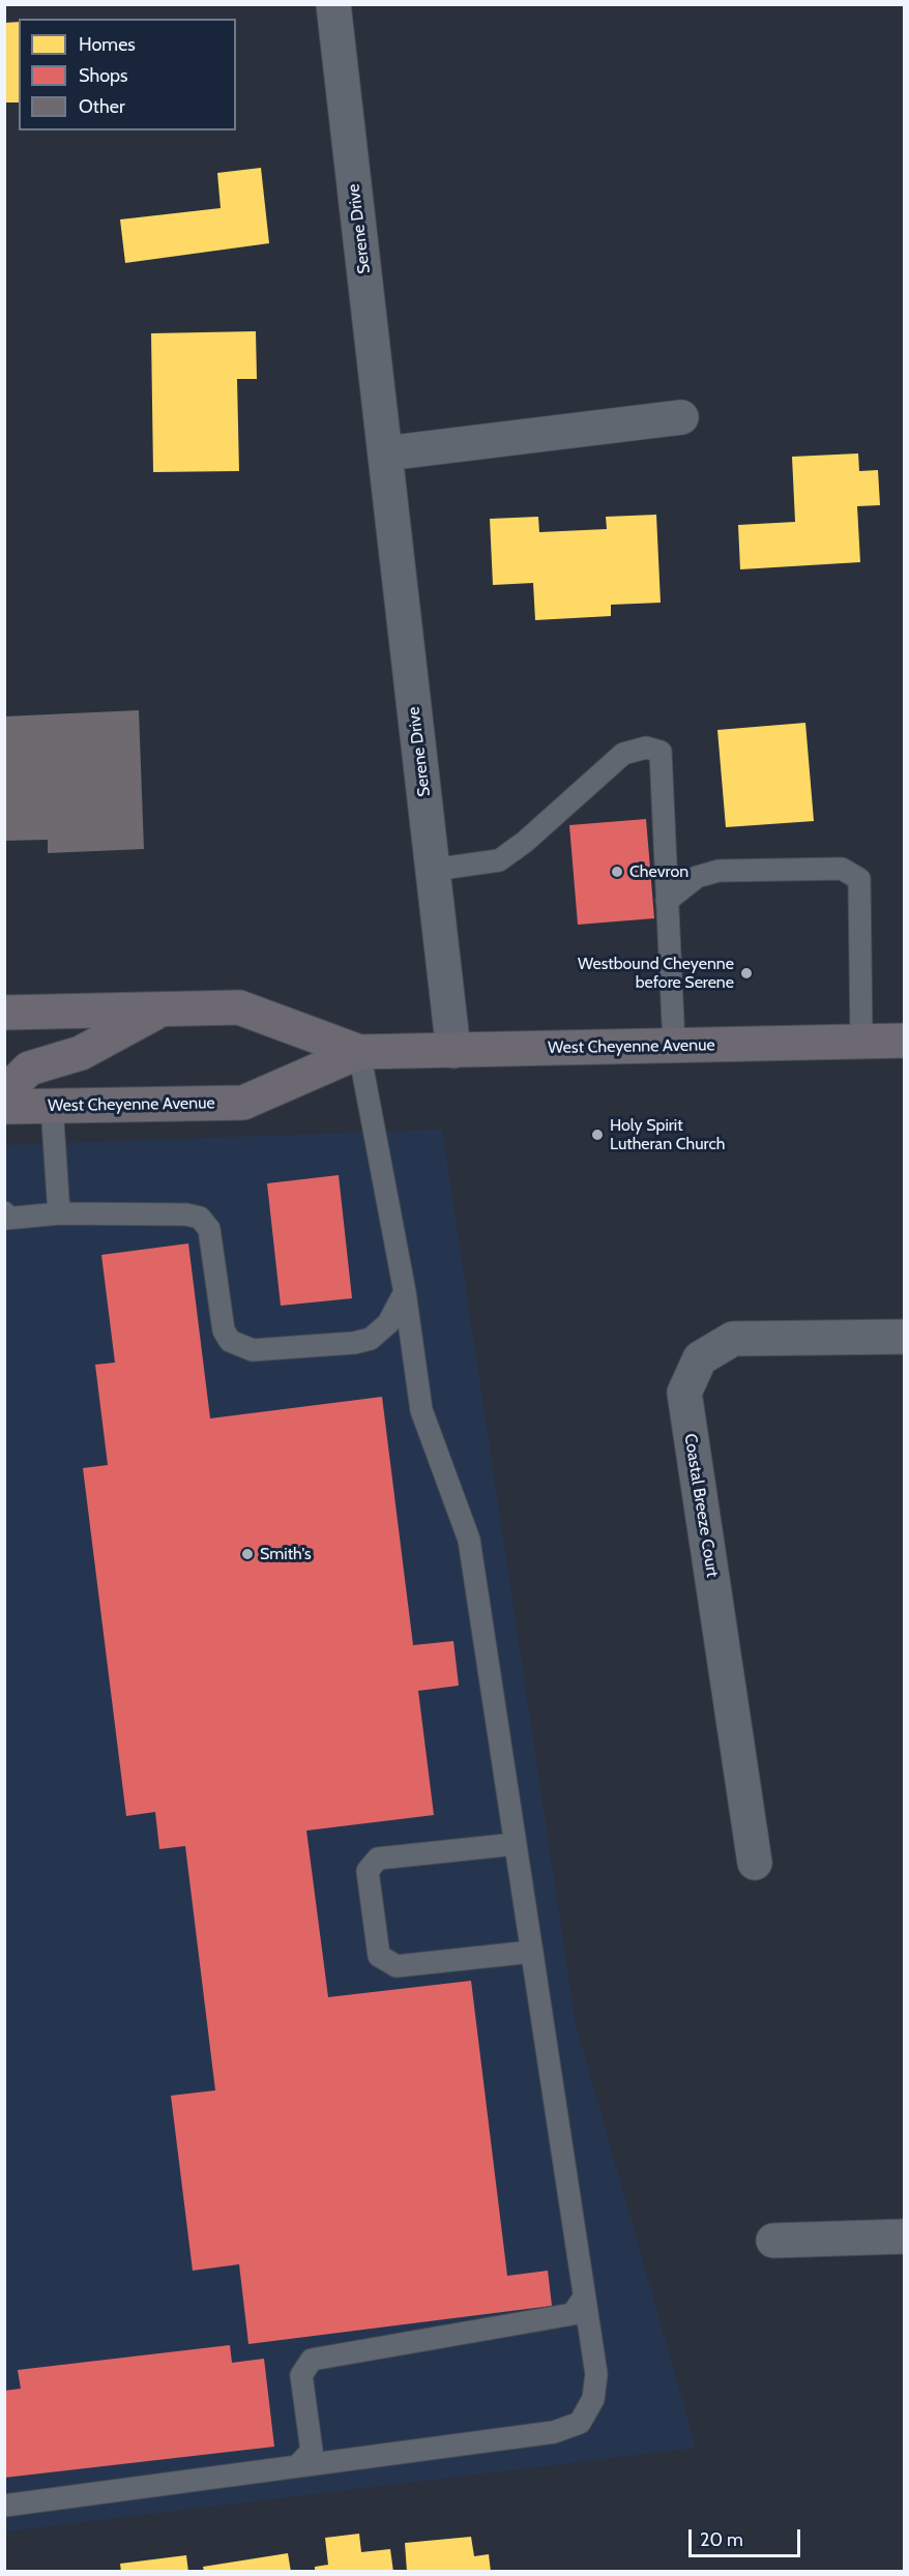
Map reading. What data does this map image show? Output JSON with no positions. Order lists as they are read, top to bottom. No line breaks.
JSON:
{"streets":{"main road":["West Cheyenne Avenue"],"street":["Serene Drive","Coastal Breeze Court"]},"crossings":[["Serene Drive","West Cheyenne Avenue"]],"places":["Chevron","Westbound Cheyenne before Serene","Holy Spirit Lutheran Church","Smith's"],"legend":["Homes","Shops","Other"],"scale_bar":"20 m"}
